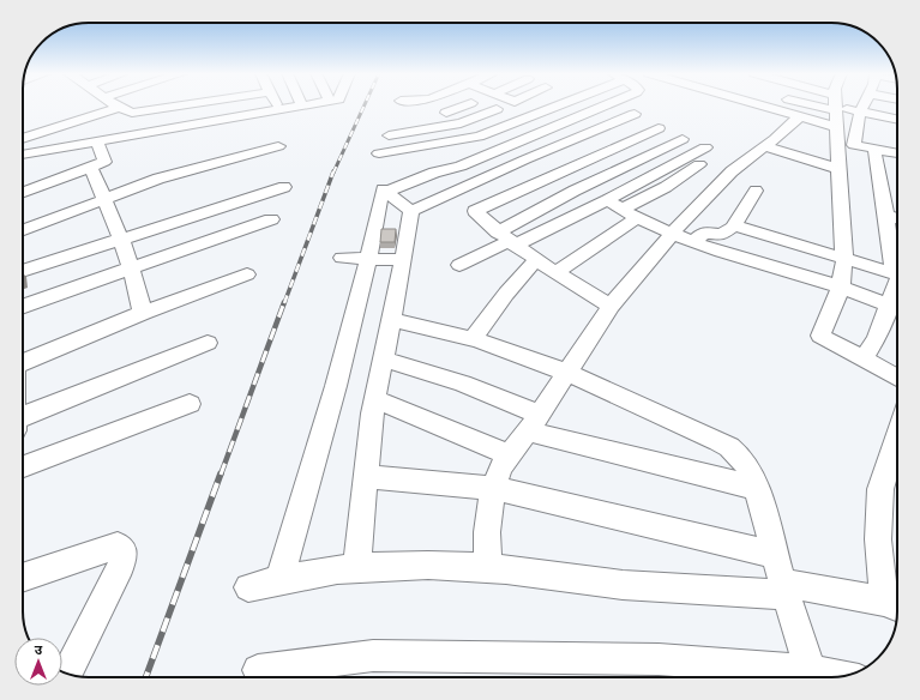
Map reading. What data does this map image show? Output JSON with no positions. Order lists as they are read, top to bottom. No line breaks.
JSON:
{"north":"top"}
